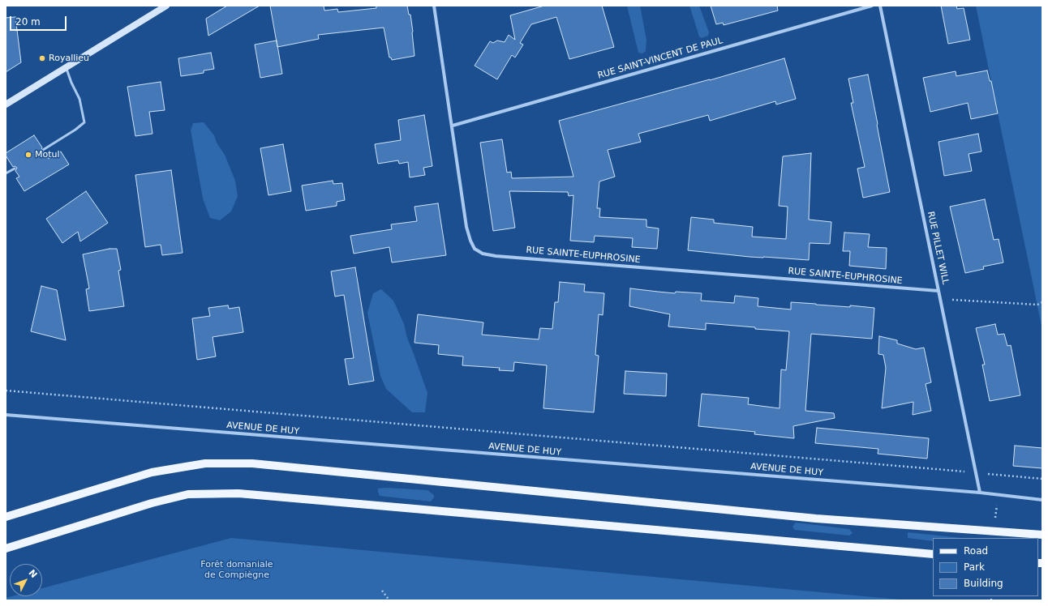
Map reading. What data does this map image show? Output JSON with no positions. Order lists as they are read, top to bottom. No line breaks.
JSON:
{"streets":{"street":["RUE SAINT-VINCENT DE PAUL","RUE PILLET WILL","RUE SAINTE-EUPHROSINE","AVENUE DE HUY"]},"crossings":[["RUE SAINT-VINCENT DE PAUL","RUE SAINTE-EUPHROSINE"],["RUE PILLET WILL","RUE SAINTE-EUPHROSINE"],["RUE PILLET WILL","AVENUE DE HUY"]],"parks":["Forêt domaniale de Compiègne"],"places":["Royallieu","Motul"],"legend":["Road","Park","Building"],"scale_bar":"20 m","north":"top right"}
